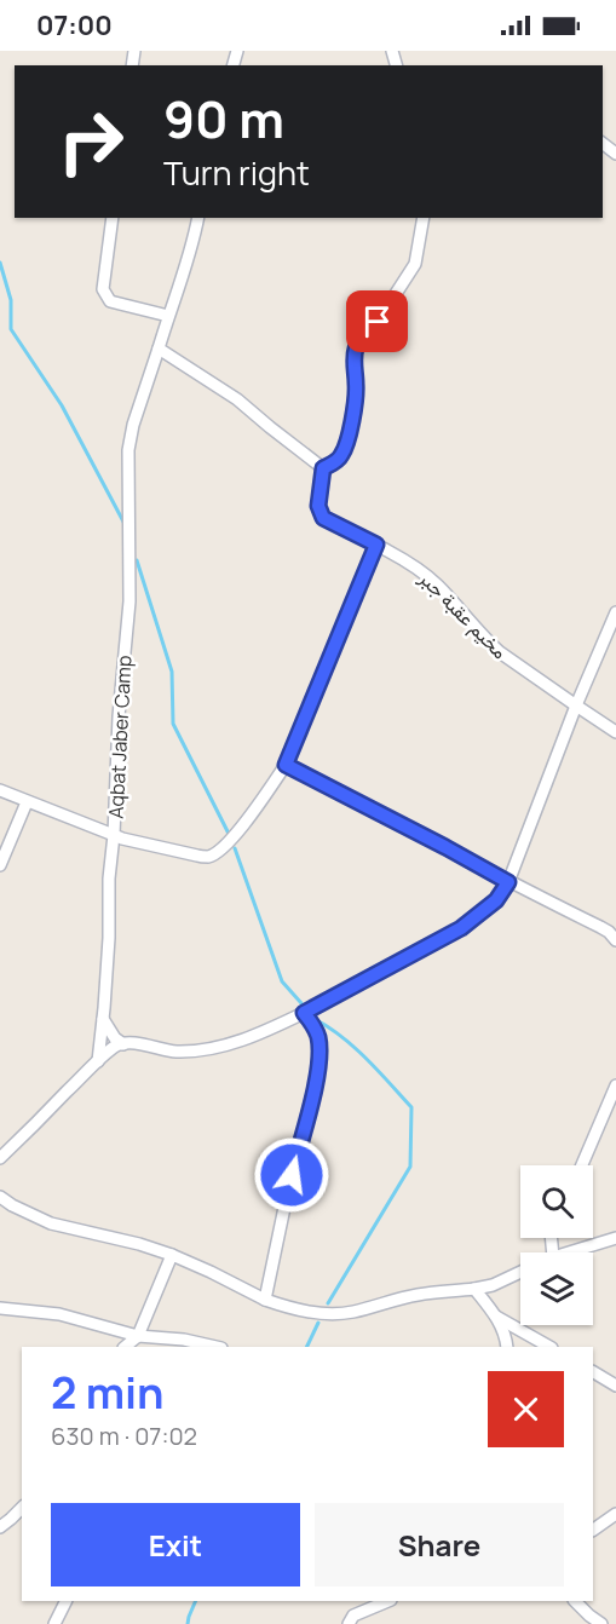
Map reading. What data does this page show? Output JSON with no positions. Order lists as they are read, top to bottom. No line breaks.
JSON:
{"streets":{"street":["مخيم عقبة جبر","Aqbat Jaber Camp"]},"page":{"status":"07:00","turn":["90 m","Turn right"],"heading":["2 min","630 m · 07:02"],"buttons":["Exit","Share"]}}
